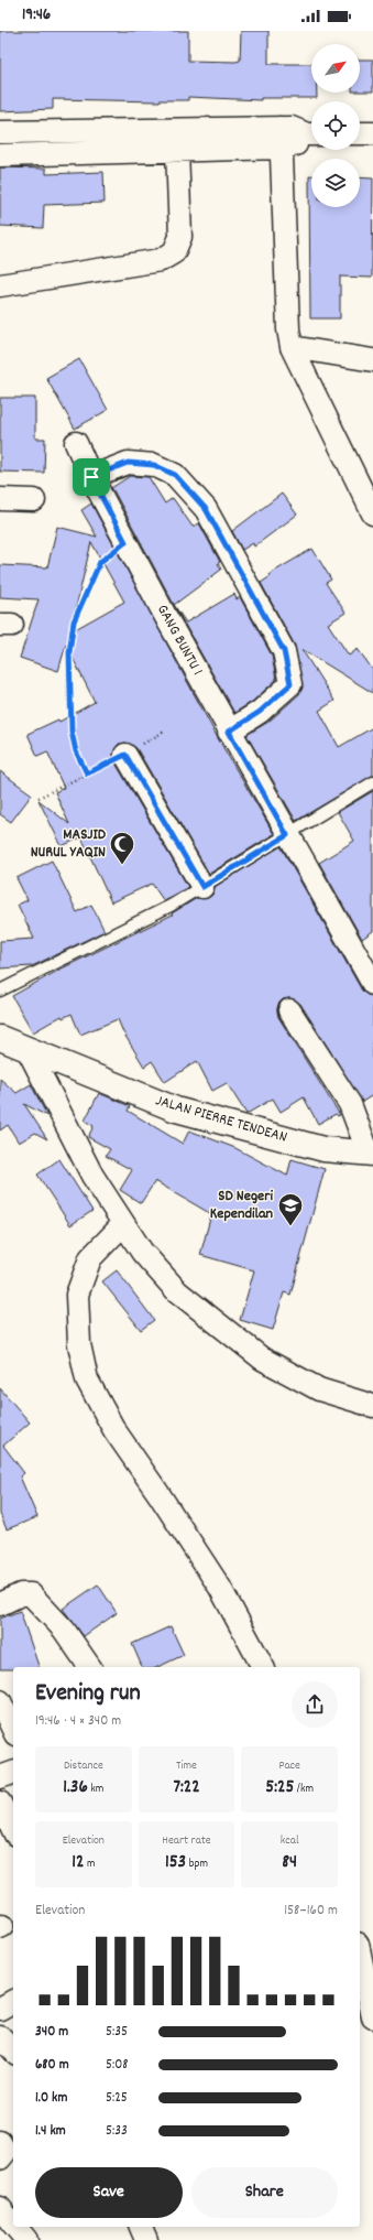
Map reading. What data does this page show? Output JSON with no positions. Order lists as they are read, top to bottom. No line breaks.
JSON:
{"streets":{"street":["GANG BUNTU 1","JALAN PIERRE TENDEAN"]},"places":{"mosque":["MASJID NURUL YAQIN"],"school or university":["SD Negeri Kependilan"]},"north":"top right","page":{"status":"19:46","heading":["Evening run","19:46 · 4 × 340 m"],"stats":[["Distance","1.36 km"],["Time","7:22"],["Pace","5:25 /km"],["Elevation","12 m"],["Heart rate","153 bpm"],["kcal","84"]],"chart":["Elevation","158–160 m"],"list":[{"name":"340 m","note":"5:35"},{"name":"680 m","note":"5:08"},{"name":"1.0 km","note":"5:25"},{"name":"1.4 km","note":"5:33"}],"buttons":["Save","Share"]}}
